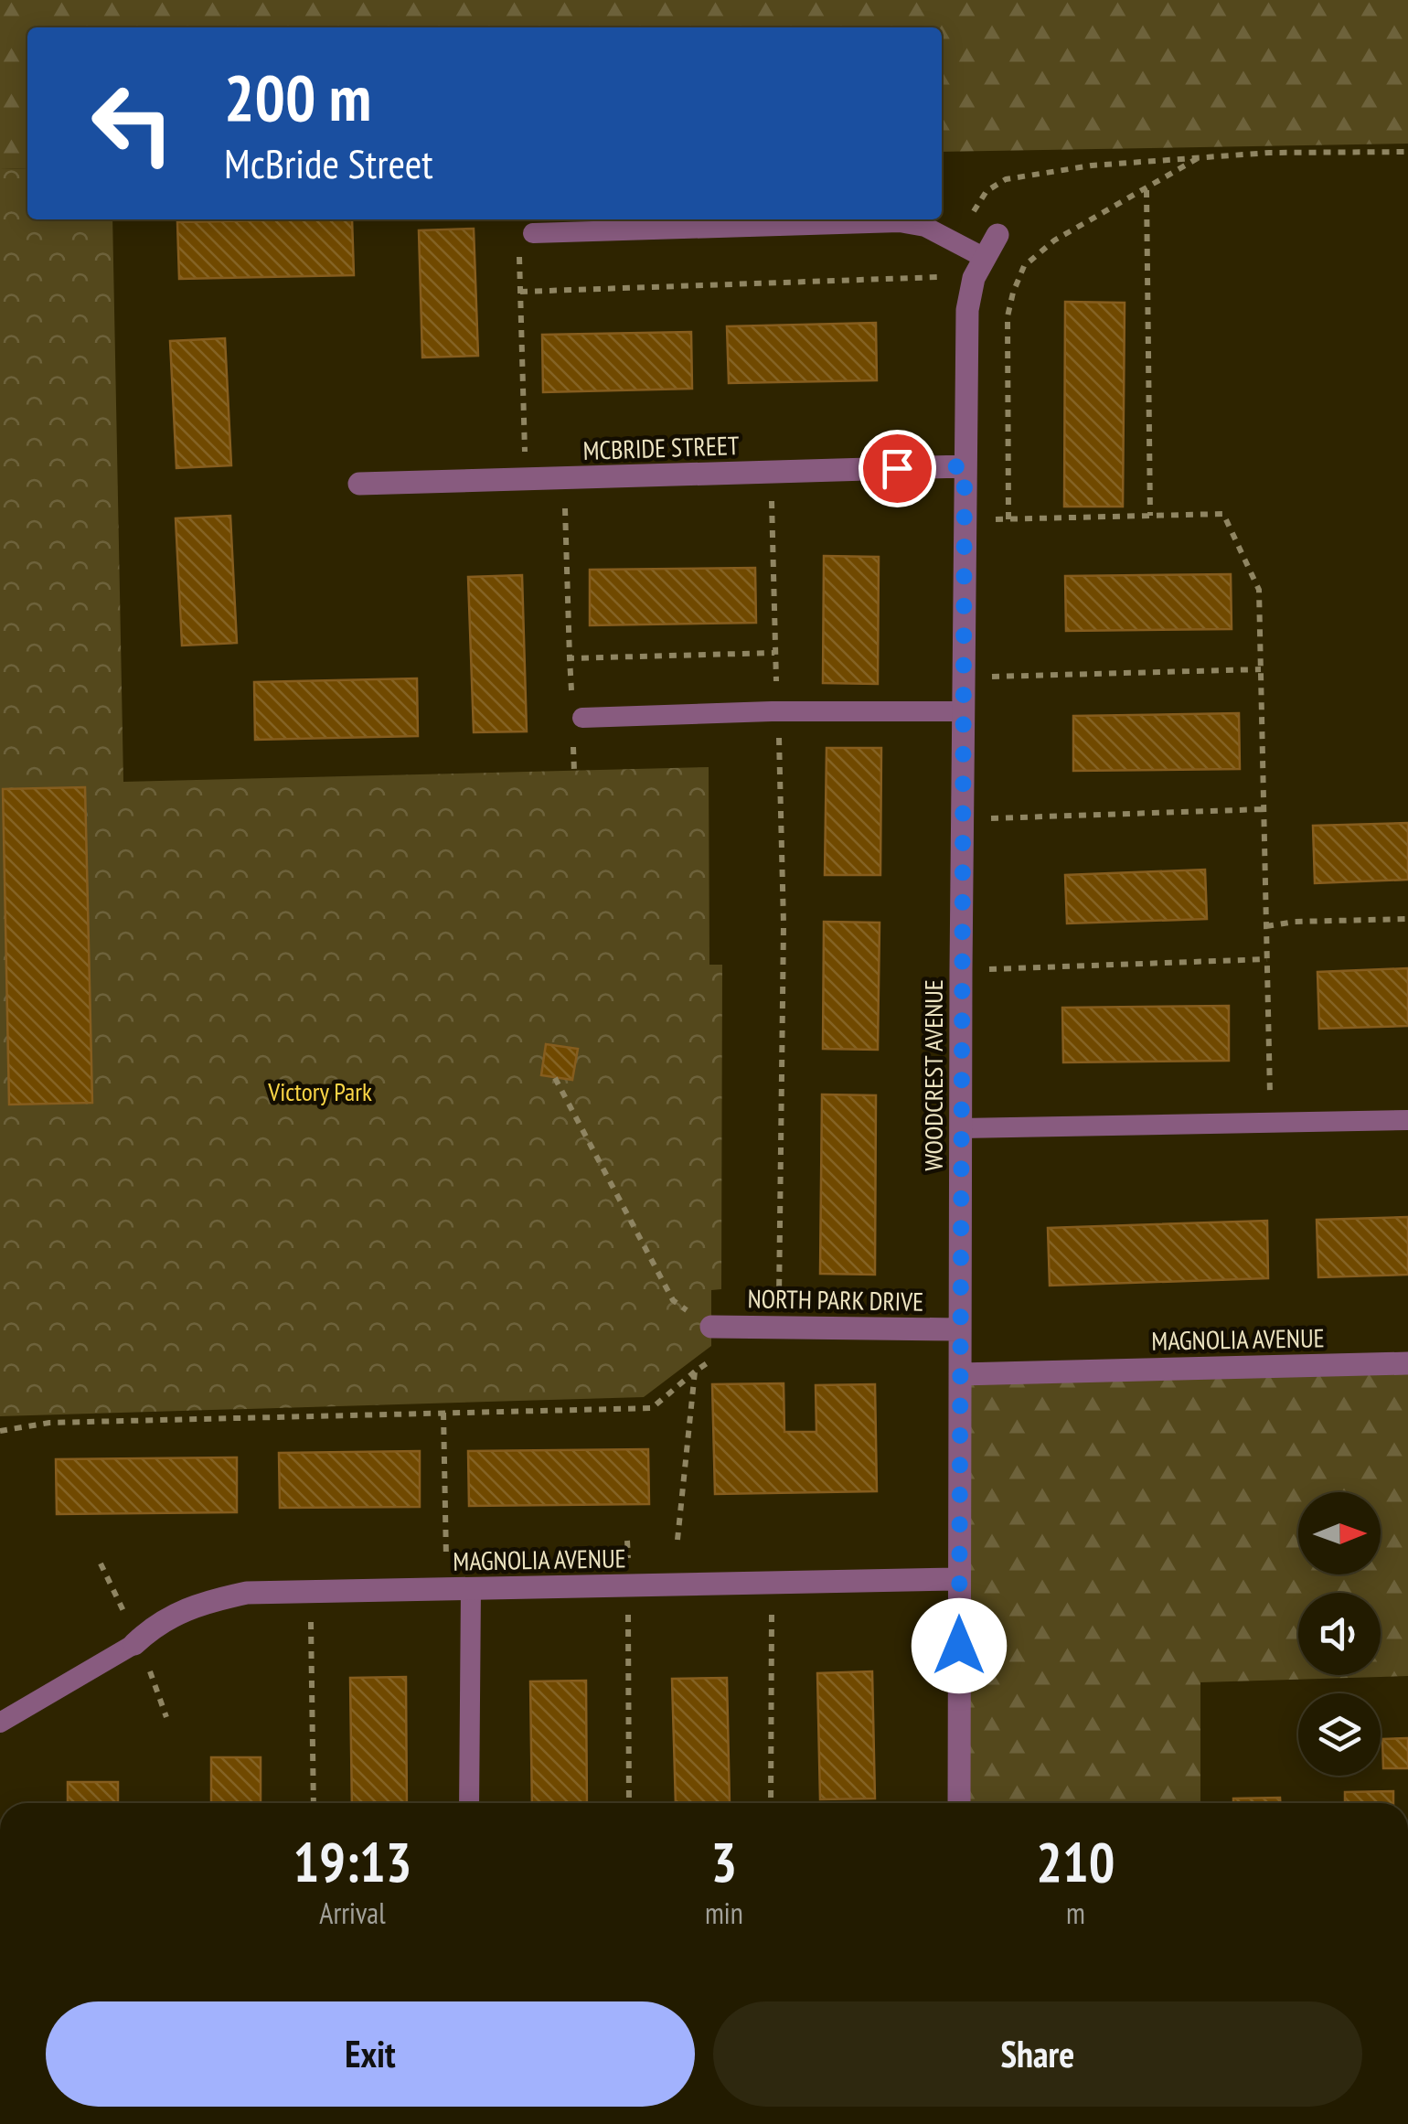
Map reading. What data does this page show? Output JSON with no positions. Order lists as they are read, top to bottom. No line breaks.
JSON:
{"streets":{"street":["MCBRIDE STREET","WOODCREST AVENUE","NORTH PARK DRIVE","MAGNOLIA AVENUE"]},"crossings":[["MCBRIDE STREET","WOODCREST AVENUE"],["WOODCREST AVENUE","NORTH PARK DRIVE"],["WOODCREST AVENUE","MAGNOLIA AVENUE"]],"parks":["Victory Park"],"north":"right","page":{"turn":["200 m","McBride Street"],"eta":["19:13","Arrival","3","min","210","m"],"buttons":["Exit","Share"]}}
